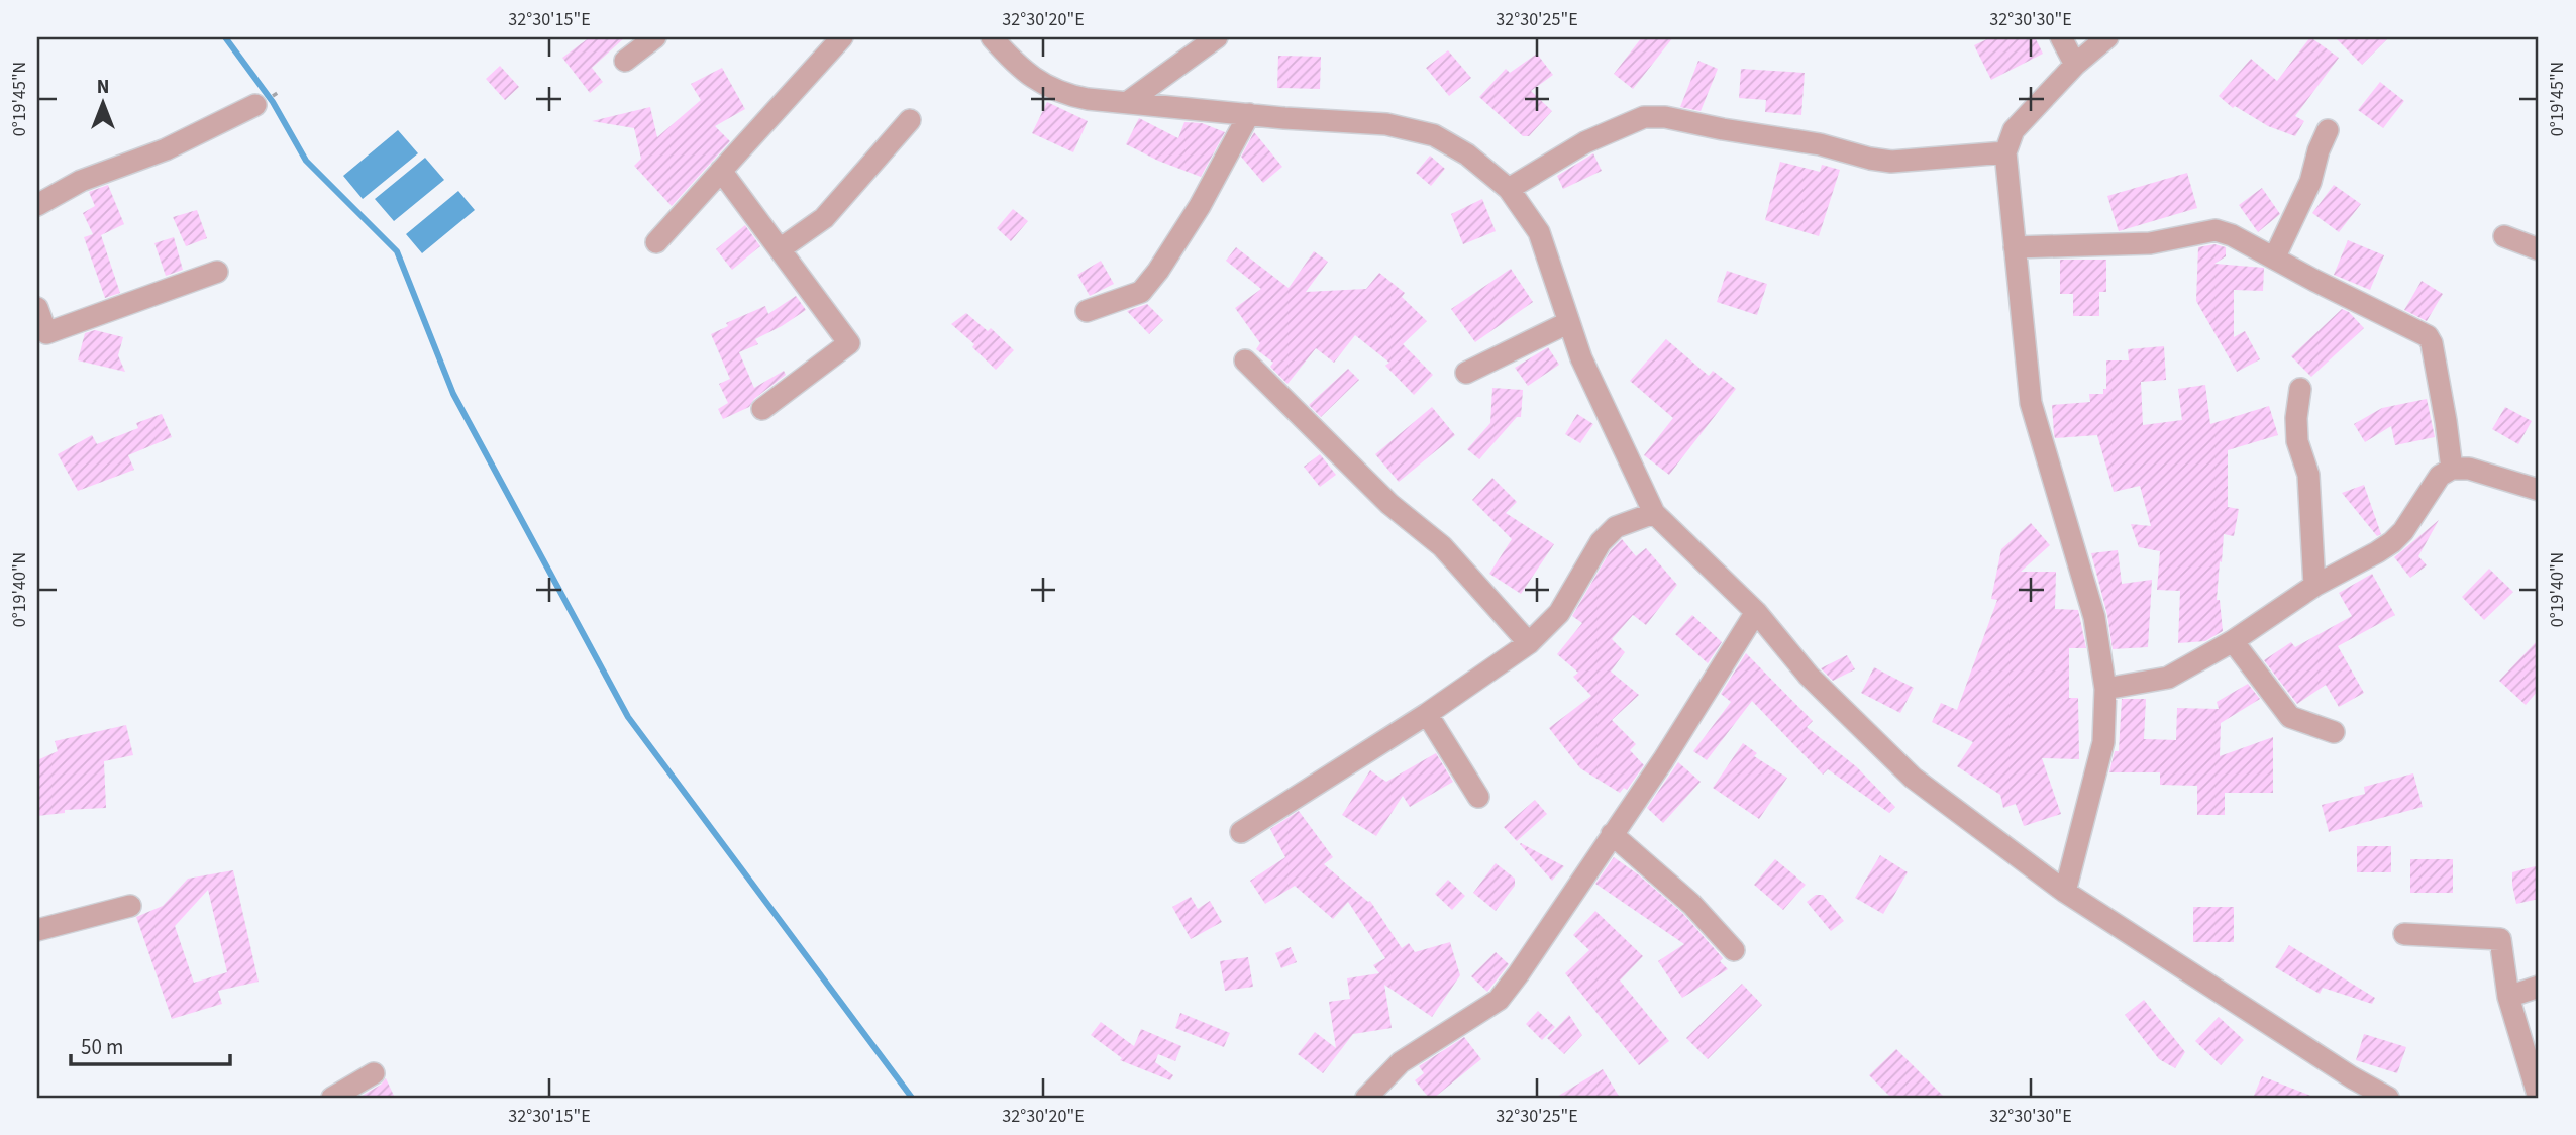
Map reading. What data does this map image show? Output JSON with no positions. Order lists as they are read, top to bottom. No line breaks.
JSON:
{"scale_bar":"50 m","north":"top","coordinates":["32°30'15\"E","32°30'20\"E","32°30'25\"E","32°30'30\"E","0°19'45\"N","0°19'40\"N"]}
